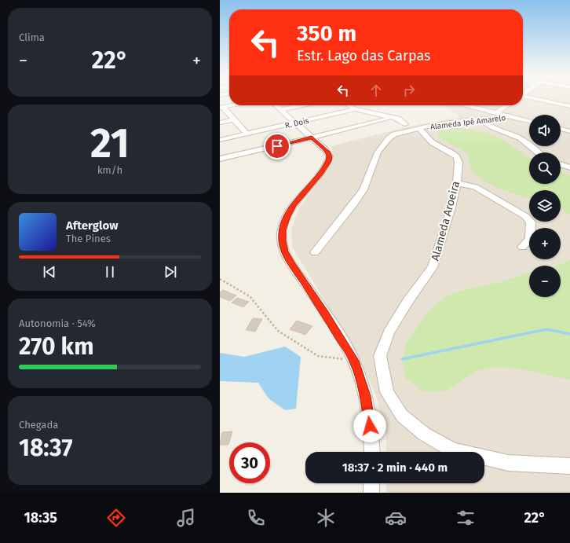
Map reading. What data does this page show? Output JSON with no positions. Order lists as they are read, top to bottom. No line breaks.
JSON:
{"streets":{"street":["Alameda Ipê Amarelo","R. Dois","Alameda Aroeira"]},"crossings":[["Alameda Ipê Amarelo","Alameda Aroeira"]],"page":{"tile":["Clima",["21","km/h"],["Autonomia · 54%","270 km"],["Chegada","18:37"]],"turn":["350 m","Estr. Lago das Carpas"],"heat":["−","22°","+"],"map_buttons":["+","−"],"song":["Afterglow","The Pines"],"limit":"30","trip":"18:37 · 2 min · 440 m","tabs":["18:35","22°"]}}
